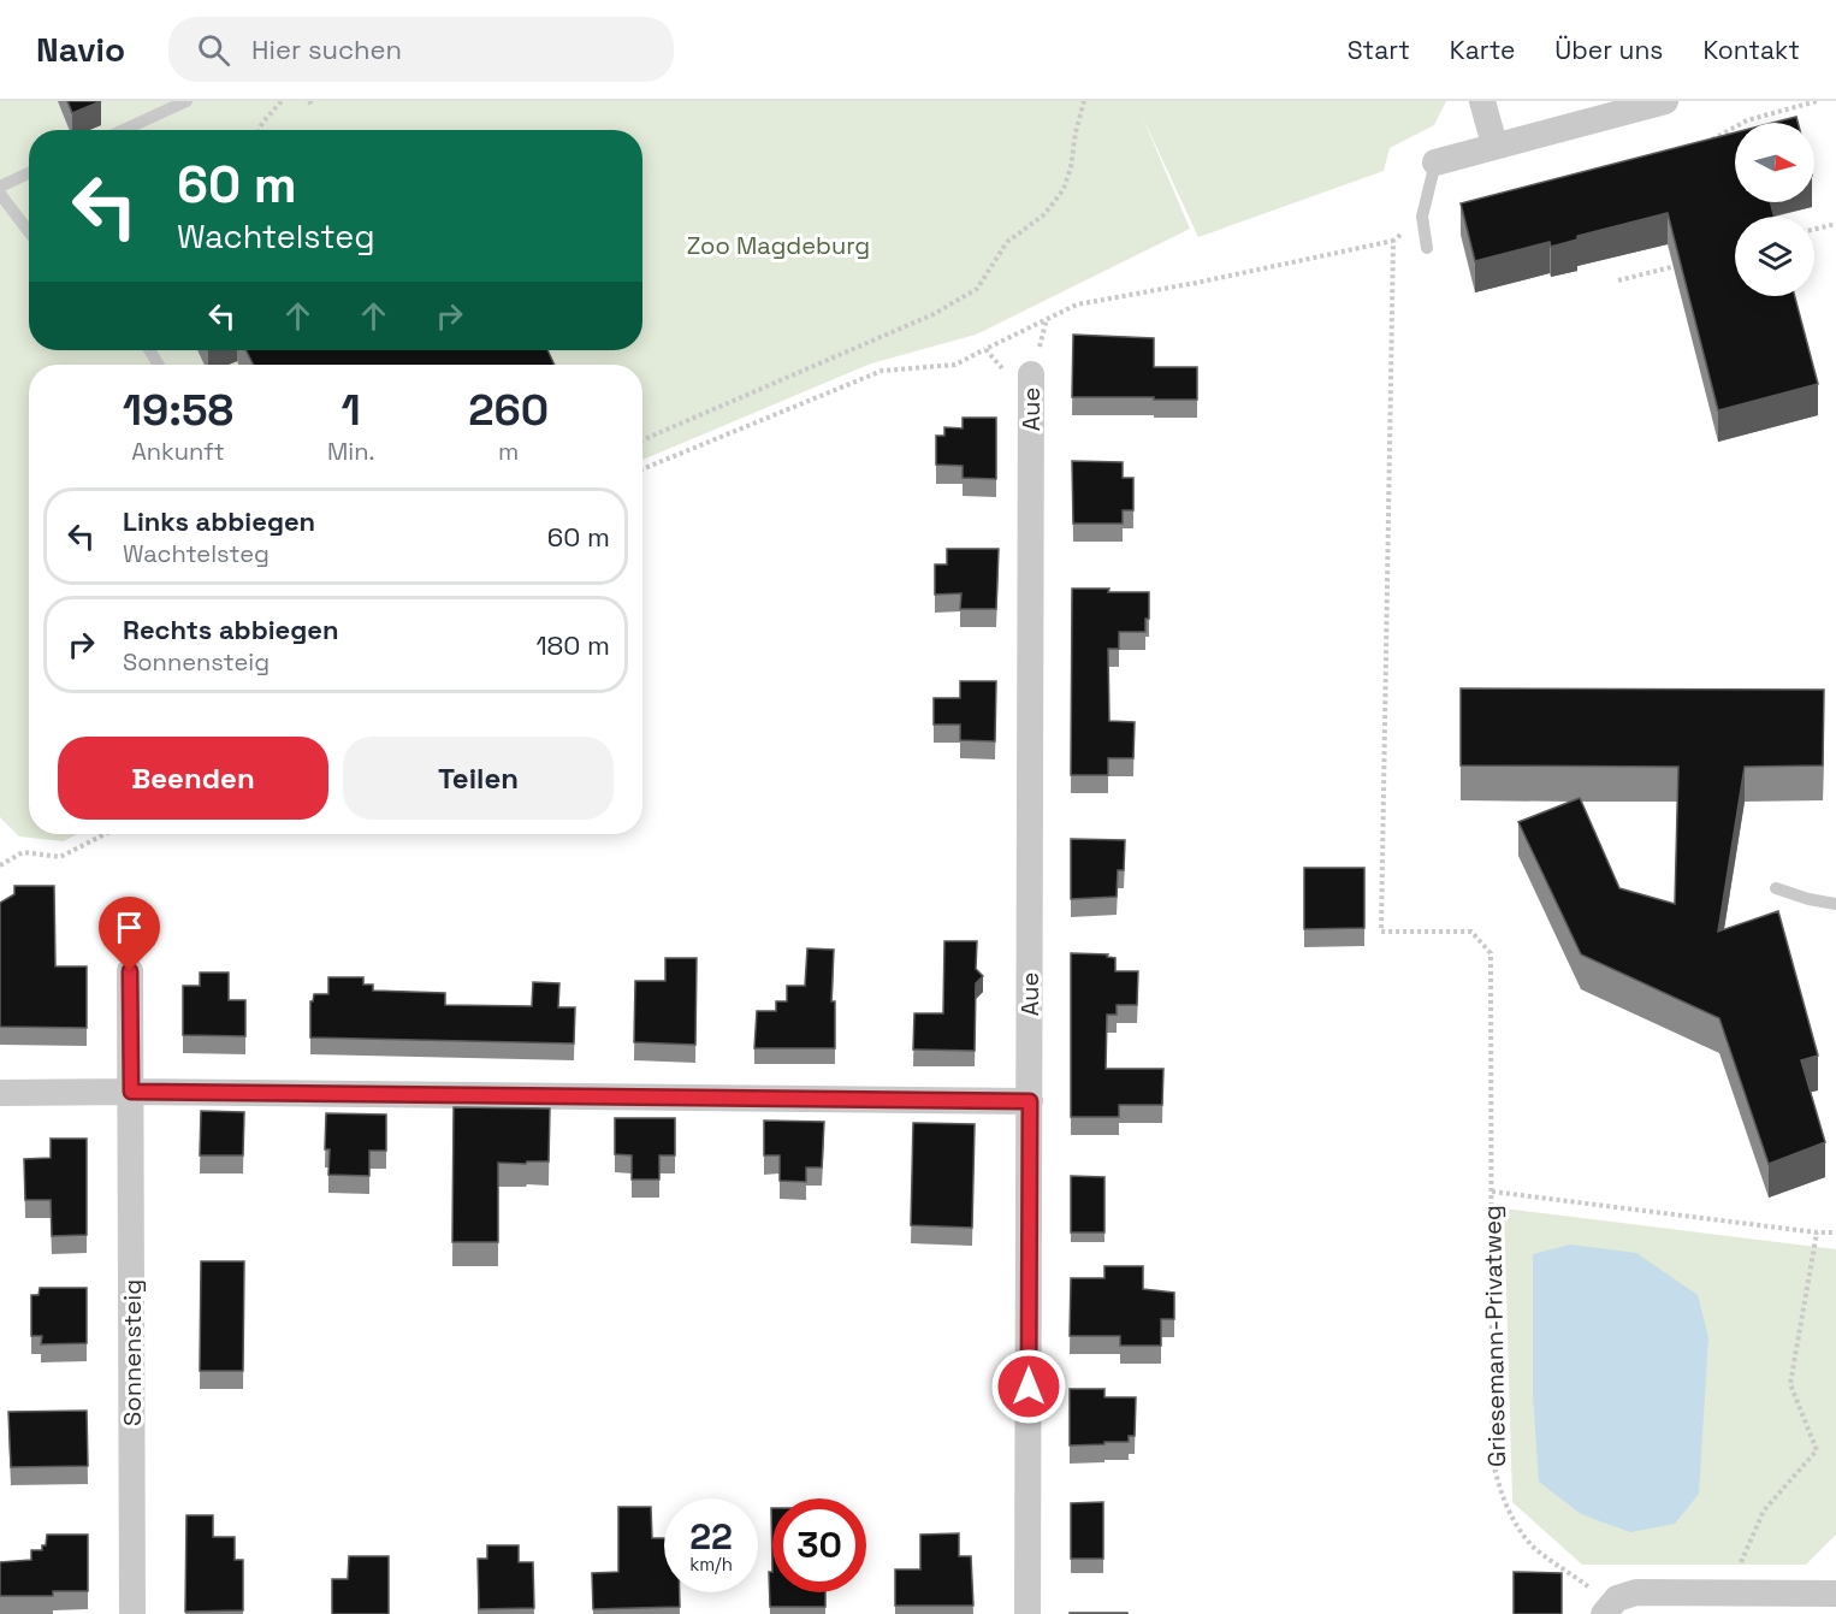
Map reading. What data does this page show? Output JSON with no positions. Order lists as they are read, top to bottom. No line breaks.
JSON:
{"streets":{"street":["Aue","Sonnensteig"],"path":["Griesemann-Privatweg"]},"parks":["Zoo Magdeburg"],"north":"right","page":{"header":"Navio","search":"Hier suchen","nav":["Start","Karte","Über uns","Kontakt"],"turn":["60 m","Wachtelsteg"],"eta":["19:58","Ankunft","1","Min.","260","m"],"list":[{"name":"Links abbiegen","note":"Wachtelsteg","value":"60 m"},{"name":"Rechts abbiegen","note":"Sonnensteig","value":"180 m"}],"buttons":["Beenden","Teilen"],"speed":"22 km/h","limit":"30"}}
